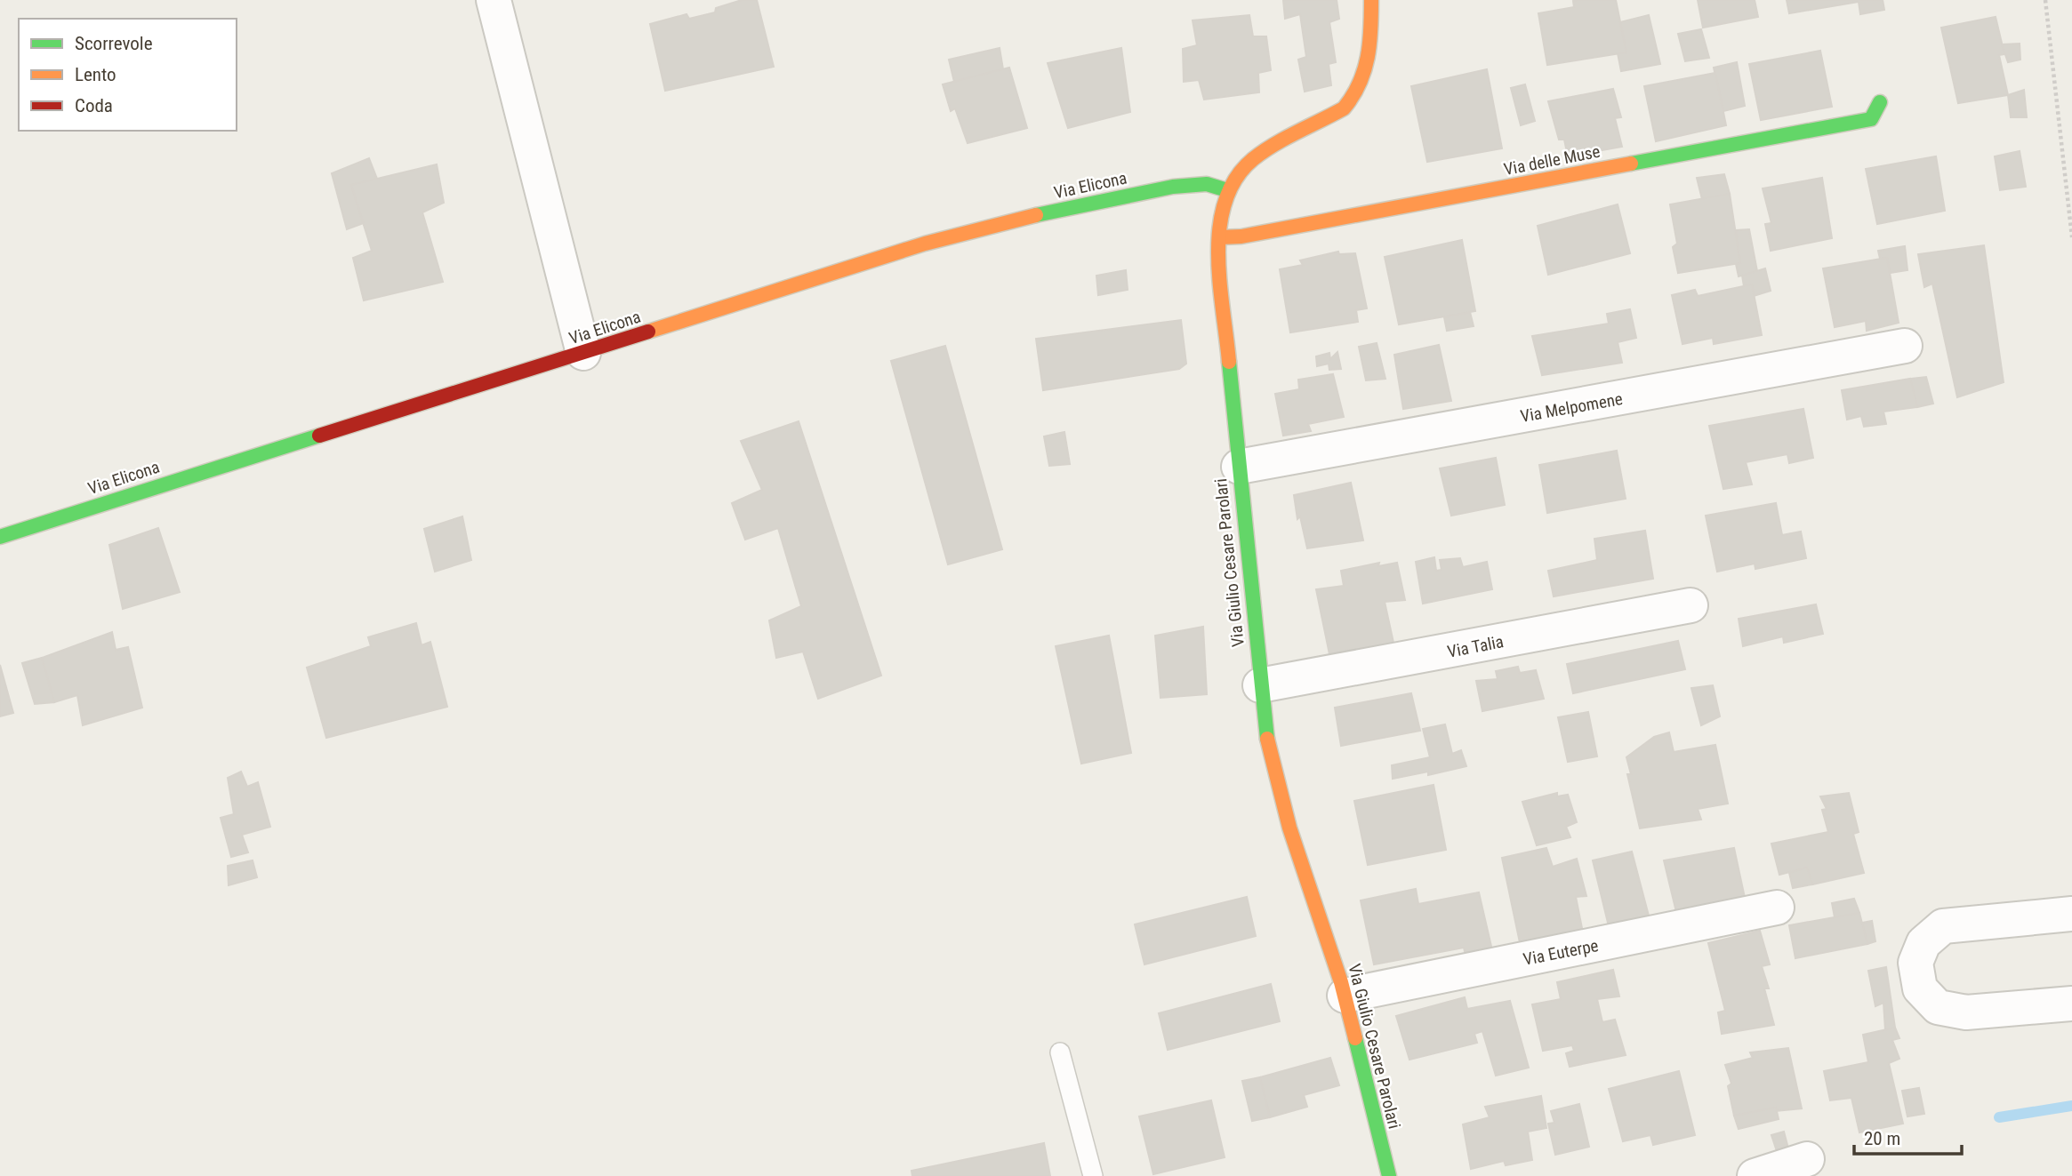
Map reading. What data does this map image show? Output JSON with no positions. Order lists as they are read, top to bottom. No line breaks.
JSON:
{"streets":{"street":["Via delle Muse","Via Elicona","Via Melpomene","Via Giulio Cesare Parolari","Via Talia","Via Euterpe"]},"crossings":[["Via delle Muse","Via Giulio Cesare Parolari"],["Via Elicona","Via Giulio Cesare Parolari"],["Via Melpomene","Via Giulio Cesare Parolari"],["Via Giulio Cesare Parolari","Via Talia"],["Via Giulio Cesare Parolari","Via Euterpe"]],"legend":["Scorrevole","Lento","Coda"],"scale_bar":"20 m"}
